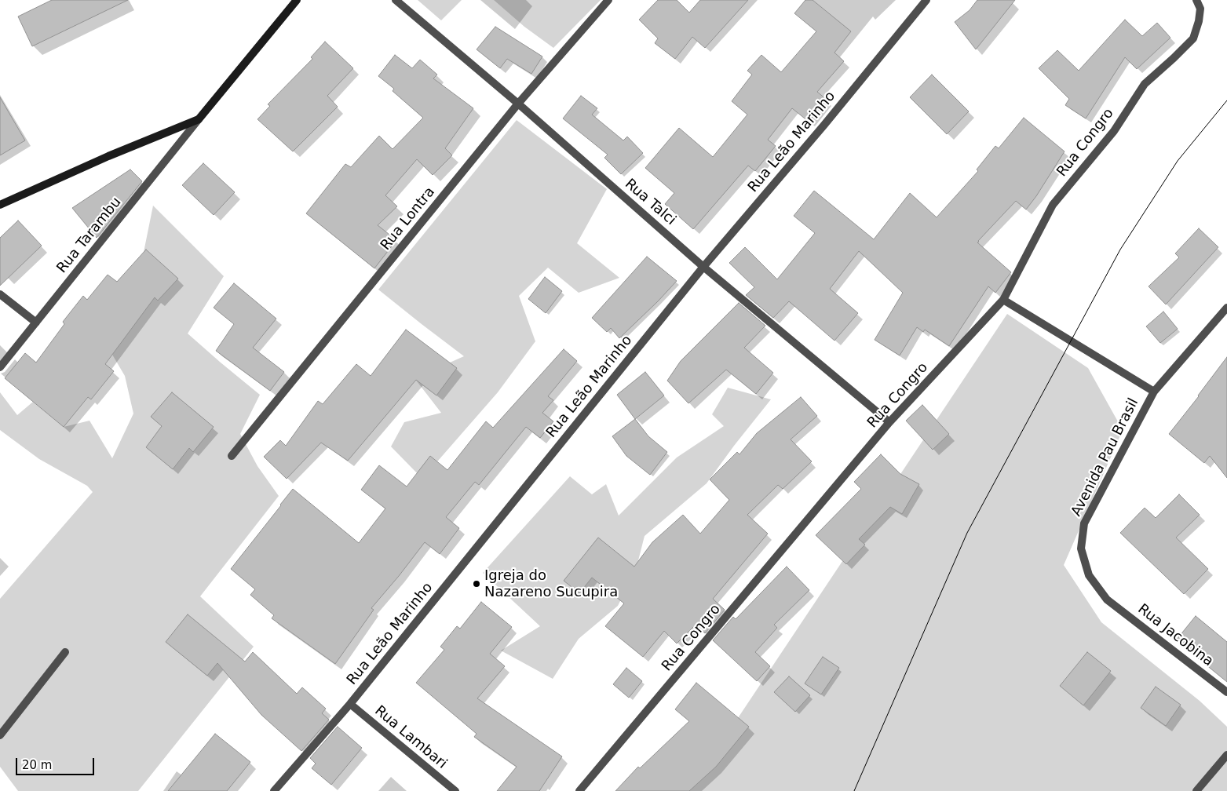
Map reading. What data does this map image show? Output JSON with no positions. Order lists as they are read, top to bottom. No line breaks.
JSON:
{"streets":{"street":["Rua Leão Marinho","Rua Congro","Rua Talci","Rua Lontra","Rua Tarambu","Avenida Pau Brasil","Rua Jacobina","Rua Lambari"]},"crossings":[["Rua Leão Marinho","Rua Talci"],["Rua Leão Marinho","Rua Lambari"],["Rua Congro","Rua Talci"],["Rua Congro","Avenida Pau Brasil"],["Rua Talci","Rua Lontra"],["Avenida Pau Brasil","Rua Jacobina"]],"places":["Igreja do Nazareno Sucupira"],"scale_bar":"20 m"}
